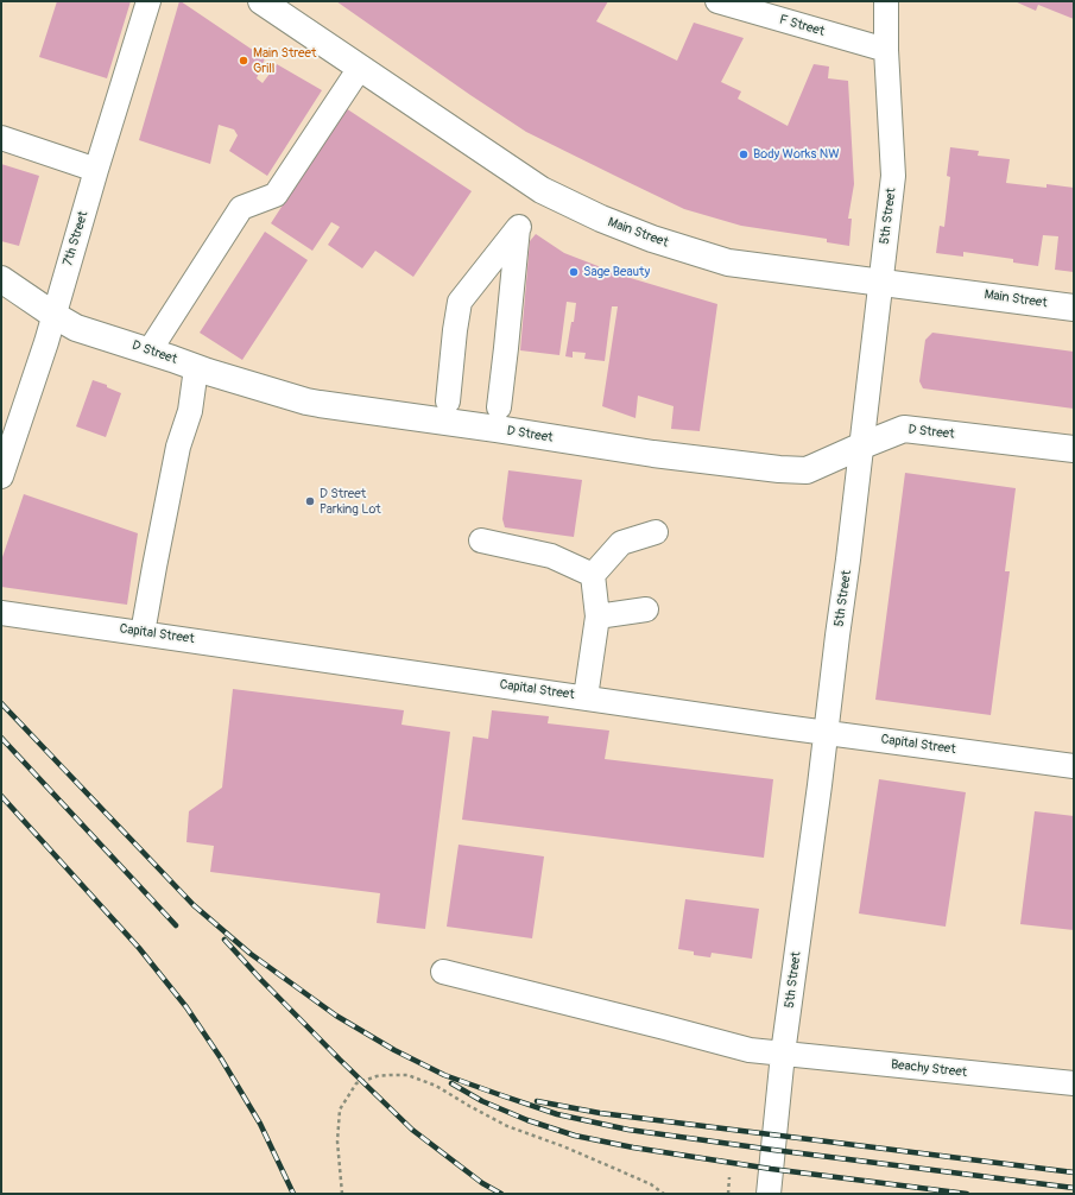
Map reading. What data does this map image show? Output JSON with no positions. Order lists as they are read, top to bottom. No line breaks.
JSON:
{"streets":{"main road":["Main Street","D Street"],"street":["F Street","5th Street","7th Street","Capital Street","Beachy Street"]},"crossings":[["F Street","5th Street"],["5th Street","Main Street"],["5th Street","D Street"],["5th Street","Capital Street"],["5th Street","Beachy Street"],["7th Street","D Street"]],"places":["Main Street Grill","Body Works NW","Sage Beauty","D Street Parking Lot"]}
